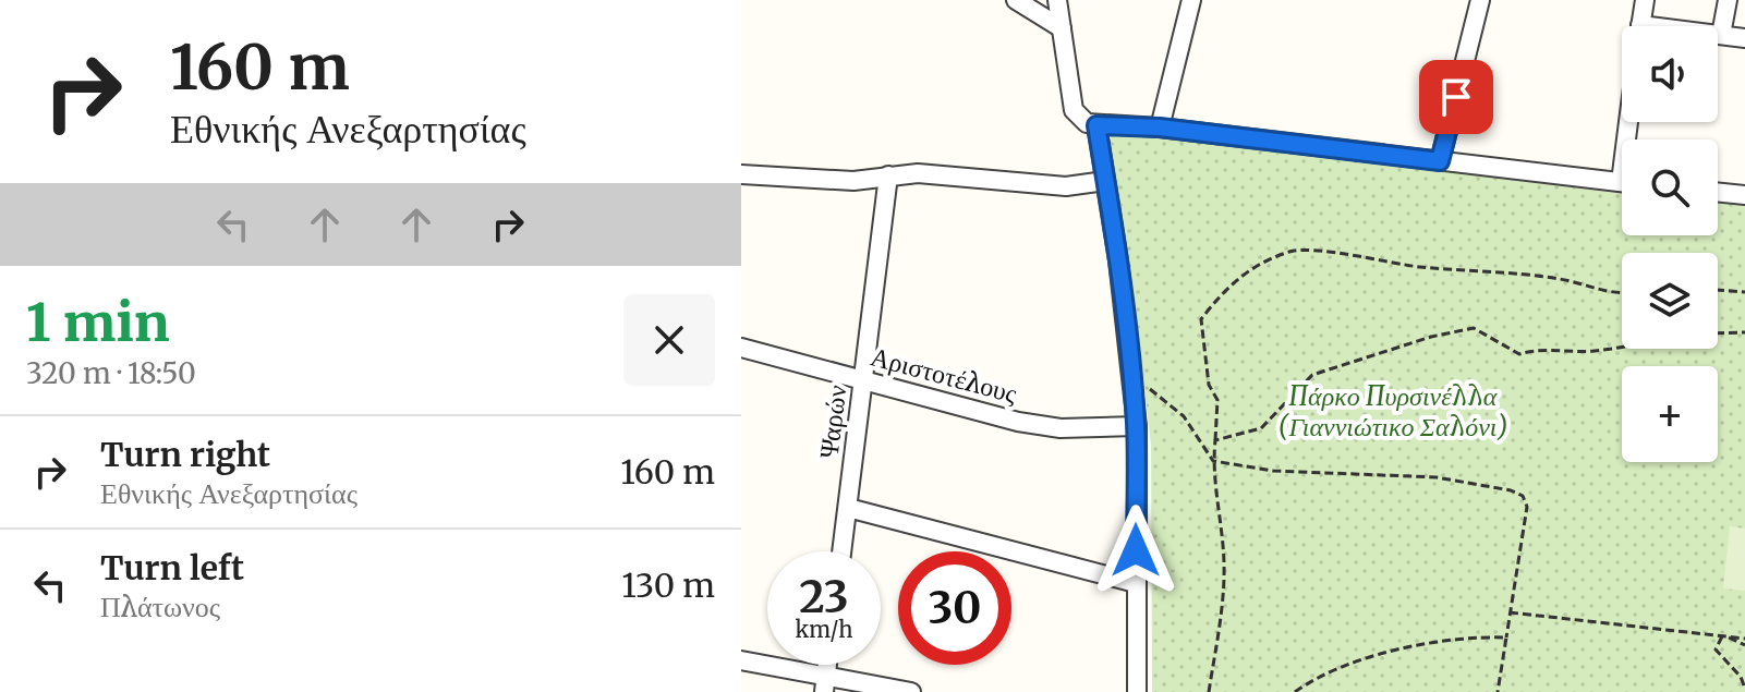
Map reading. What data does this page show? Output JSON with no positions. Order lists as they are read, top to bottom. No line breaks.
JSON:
{"streets":{"street":["Αριστοτέλους","Ψαρών"]},"crossings":[["Αριστοτέλους","Ψαρών"]],"parks":["Πάρκο Πυρσινέλλα (Γιαννιώτικο Σαλόνι)"],"page":{"turn":["160 m","Εθνικής Ανεξαρτησίας"],"map_buttons":"+","heading":["1 min","320 m · 18:50"],"list":[{"name":"Turn right","note":"Εθνικής Ανεξαρτησίας","value":"160 m"},{"name":"Turn left","note":"Πλάτωνος","value":"130 m"}],"speed":"23 km/h","limit":"30"}}
